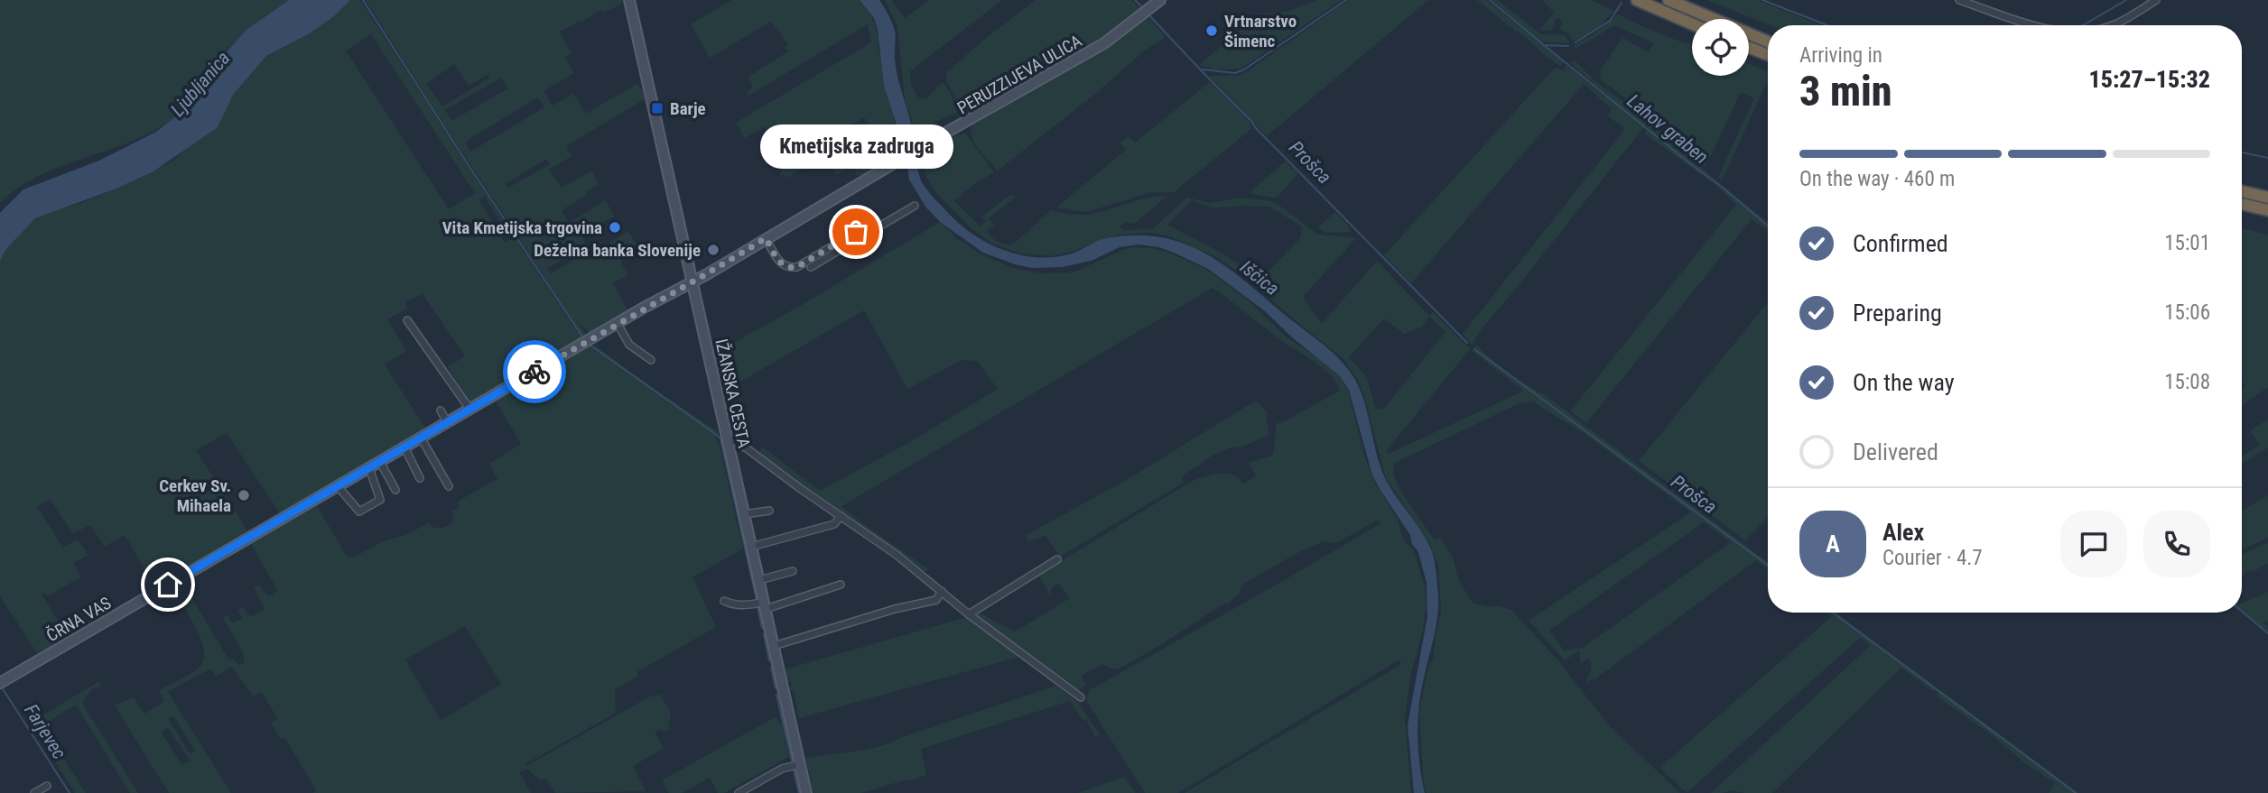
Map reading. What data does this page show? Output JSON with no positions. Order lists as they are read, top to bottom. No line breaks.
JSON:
{"streets":{"street":["PERUZZIJEVA ULICA","IŽANSKA CESTA","ČRNA VAS"]},"crossings":[["PERUZZIJEVA ULICA","IŽANSKA CESTA"],["PERUZZIJEVA ULICA","ČRNA VAS"],["IŽANSKA CESTA","ČRNA VAS"]],"water":["Ljubljanica","Lahov graben","Prošca","Iščica","Farjevec"],"places":{"other":["Vrtnarstvo Šimenc","Vita Kmetijska trgovina","Kmetijska zadruga","Deželna banka Slovenije","Cerkev Sv. Mihaela"],"transit":["Barje"]},"page":{"heading":["3 min","Arriving in","15:27–15:32"],"panel":["Alex","Courier · 4.7"],"bubble":"Kmetijska zadruga","bar":"On the way · 460 m","list":[["Confirmed","15:01"],["Preparing","15:06"],["On the way","15:08"],"Delivered"],"round":"A"}}
